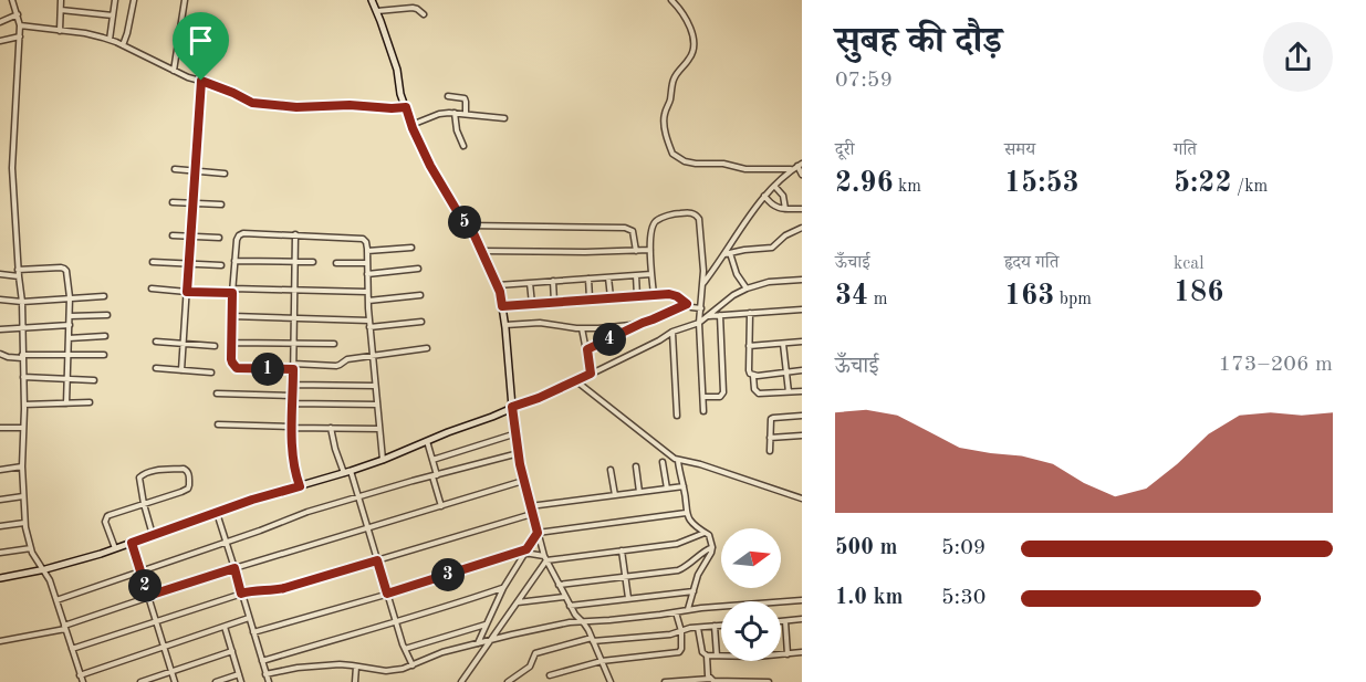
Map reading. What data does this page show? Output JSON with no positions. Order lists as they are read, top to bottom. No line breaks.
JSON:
{"north":"right","page":{"heading":["सुबह की दौड़","07:59"],"stats":[["दूरी","2.96 km"],["समय","15:53"],["गति","5:22 /km"],["ऊँचाई","34 m"],["हृदय गति","163 bpm"],["kcal","186"]],"pins":["5","4","1","3","2"],"chart":["ऊँचाई","173–206 m"],"list":[{"name":"500 m","note":"5:09"},{"name":"1.0 km","note":"5:30"}]}}
